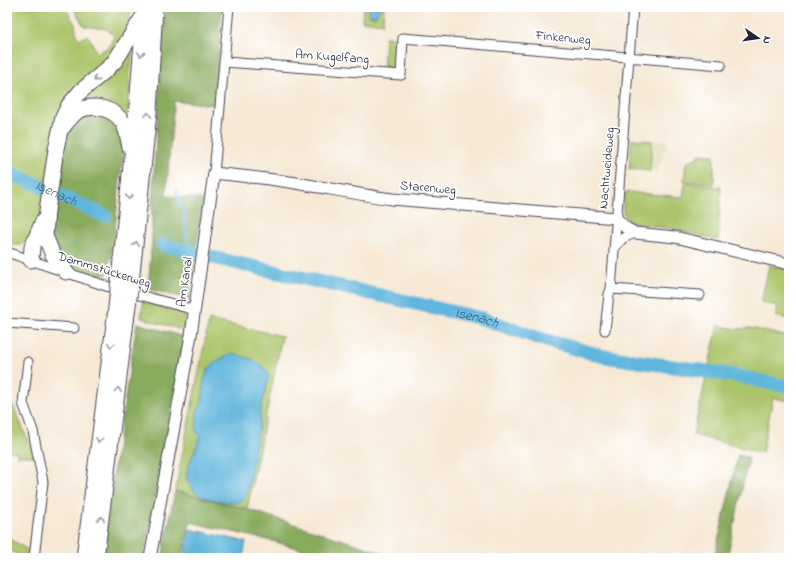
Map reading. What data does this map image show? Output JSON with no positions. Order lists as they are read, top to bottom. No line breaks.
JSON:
{"streets":{"street":["Finkenweg","Am Kugelfang","Nachtweideweg","Starenweg","Dammstückerweg","Am Kanal"]},"crossings":[["Finkenweg","Am Kugelfang"],["Finkenweg","Nachtweideweg"],["Am Kugelfang","Am Kanal"],["Nachtweideweg","Starenweg"],["Starenweg","Am Kanal"],["Dammstückerweg","Am Kanal"]],"water":["Isenach"],"north":"right"}
